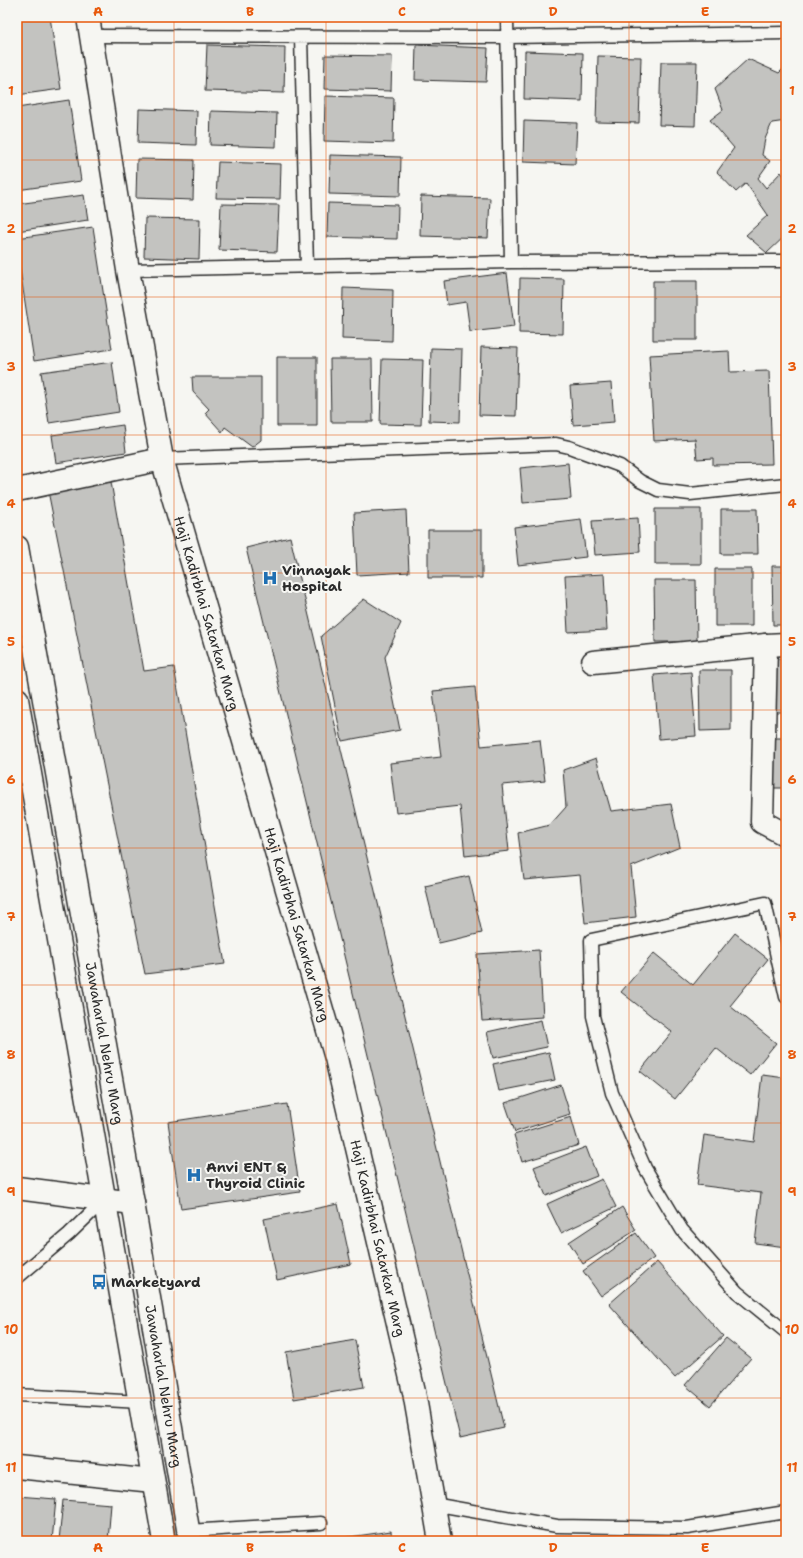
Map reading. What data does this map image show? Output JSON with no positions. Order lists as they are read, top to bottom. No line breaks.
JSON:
{"streets":{"street":["Haji Kadirbhai Satarkar Marg","Jawaharlal Nehru Marg"]},"places":{"hospital":["Vinnayak Hospital","Anvi ENT & Thyroid Clinic"],"bus stop":["Marketyard"]},"grid":{"columns":["A","B","C","D","E"],"rows":["1","2","3","4","5","6","7","8","9","10","11"]}}
